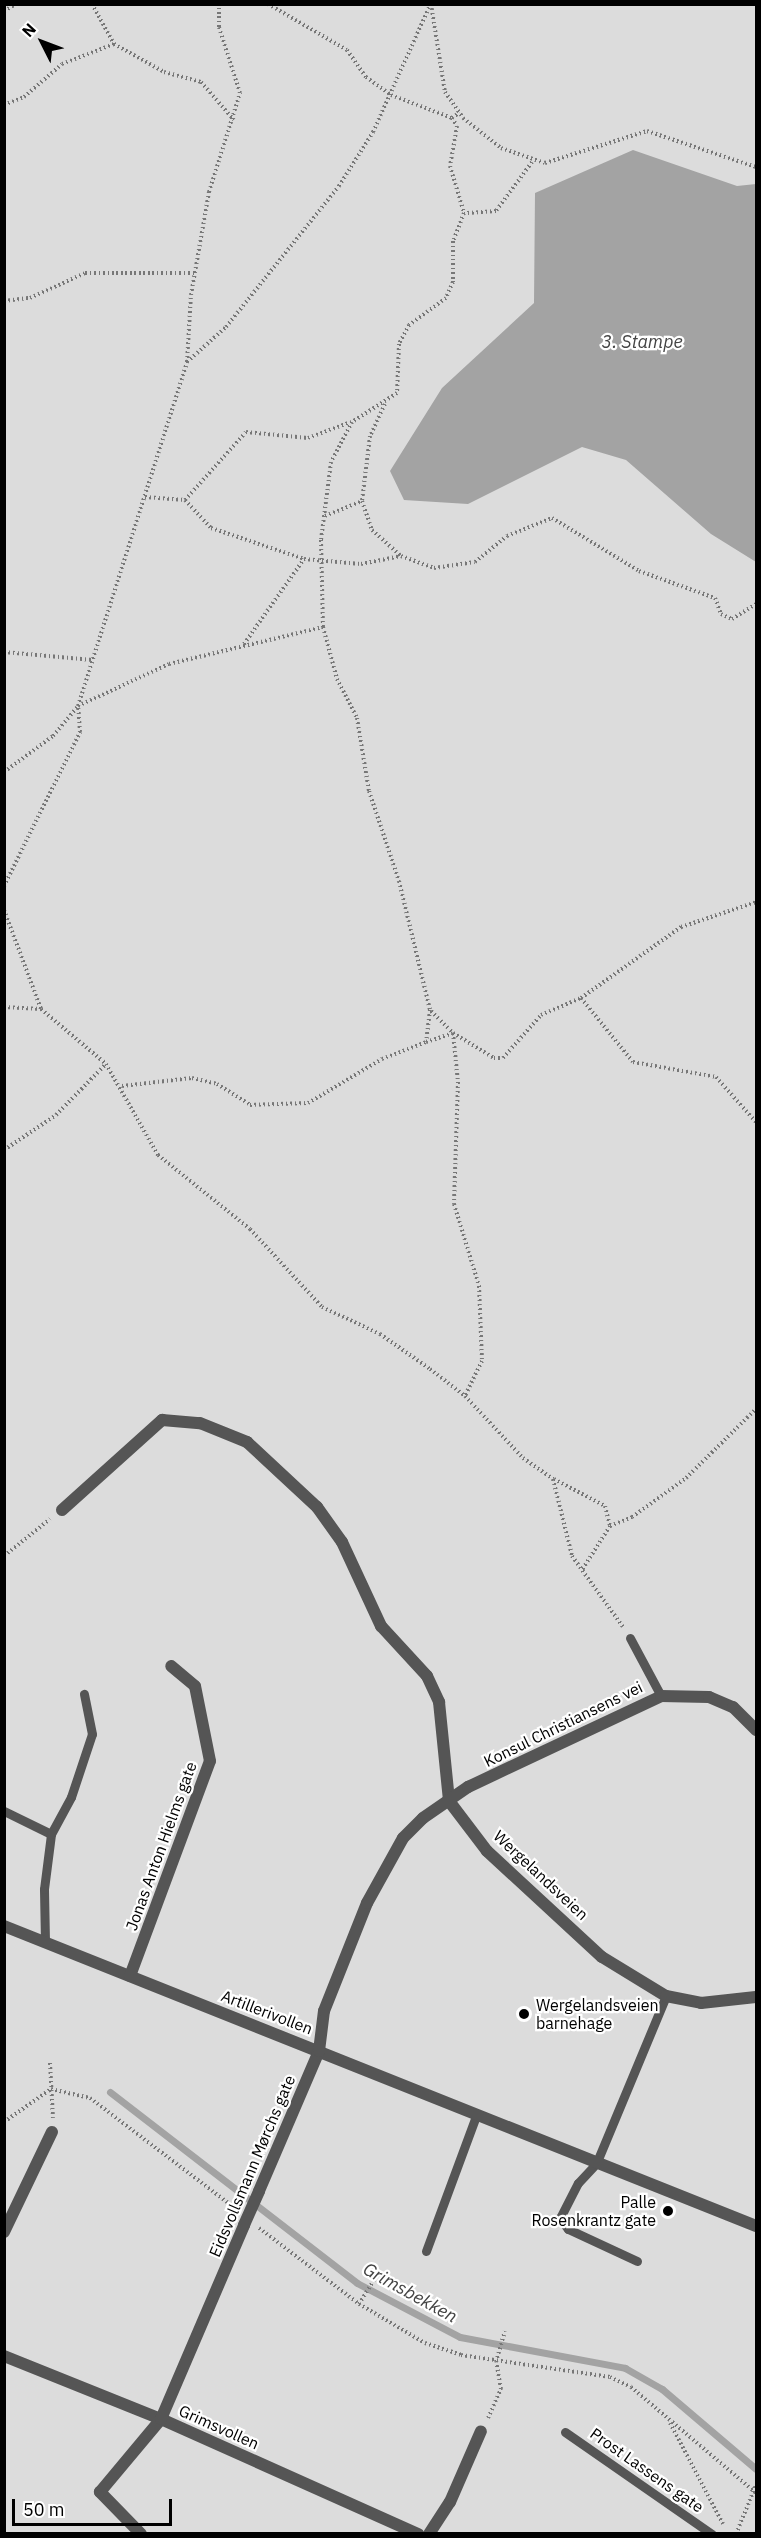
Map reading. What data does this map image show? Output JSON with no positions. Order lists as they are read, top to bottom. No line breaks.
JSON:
{"streets":{"street":["Konsul Christiansens vei","Jonas Anton Hielms gate","Wergelandsveien","Artillerivollen","Eidsvollsmann Mørchs gate","Grimsvollen"],"lane":["Prost Lassens gate"]},"crossings":[["Konsul Christiansens vei","Wergelandsveien"],["Konsul Christiansens vei","Eidsvollsmann Mørchs gate"],["Jonas Anton Hielms gate","Artillerivollen"],["Wergelandsveien","Eidsvollsmann Mørchs gate"],["Artillerivollen","Eidsvollsmann Mørchs gate"],["Eidsvollsmann Mørchs gate","Grimsvollen"]],"water":["3. Stampe","Grimsbekken"],"places":["Wergelandsveien barnehage","Palle Rosenkrantz gate"],"scale_bar":"50 m","north":"top left"}
